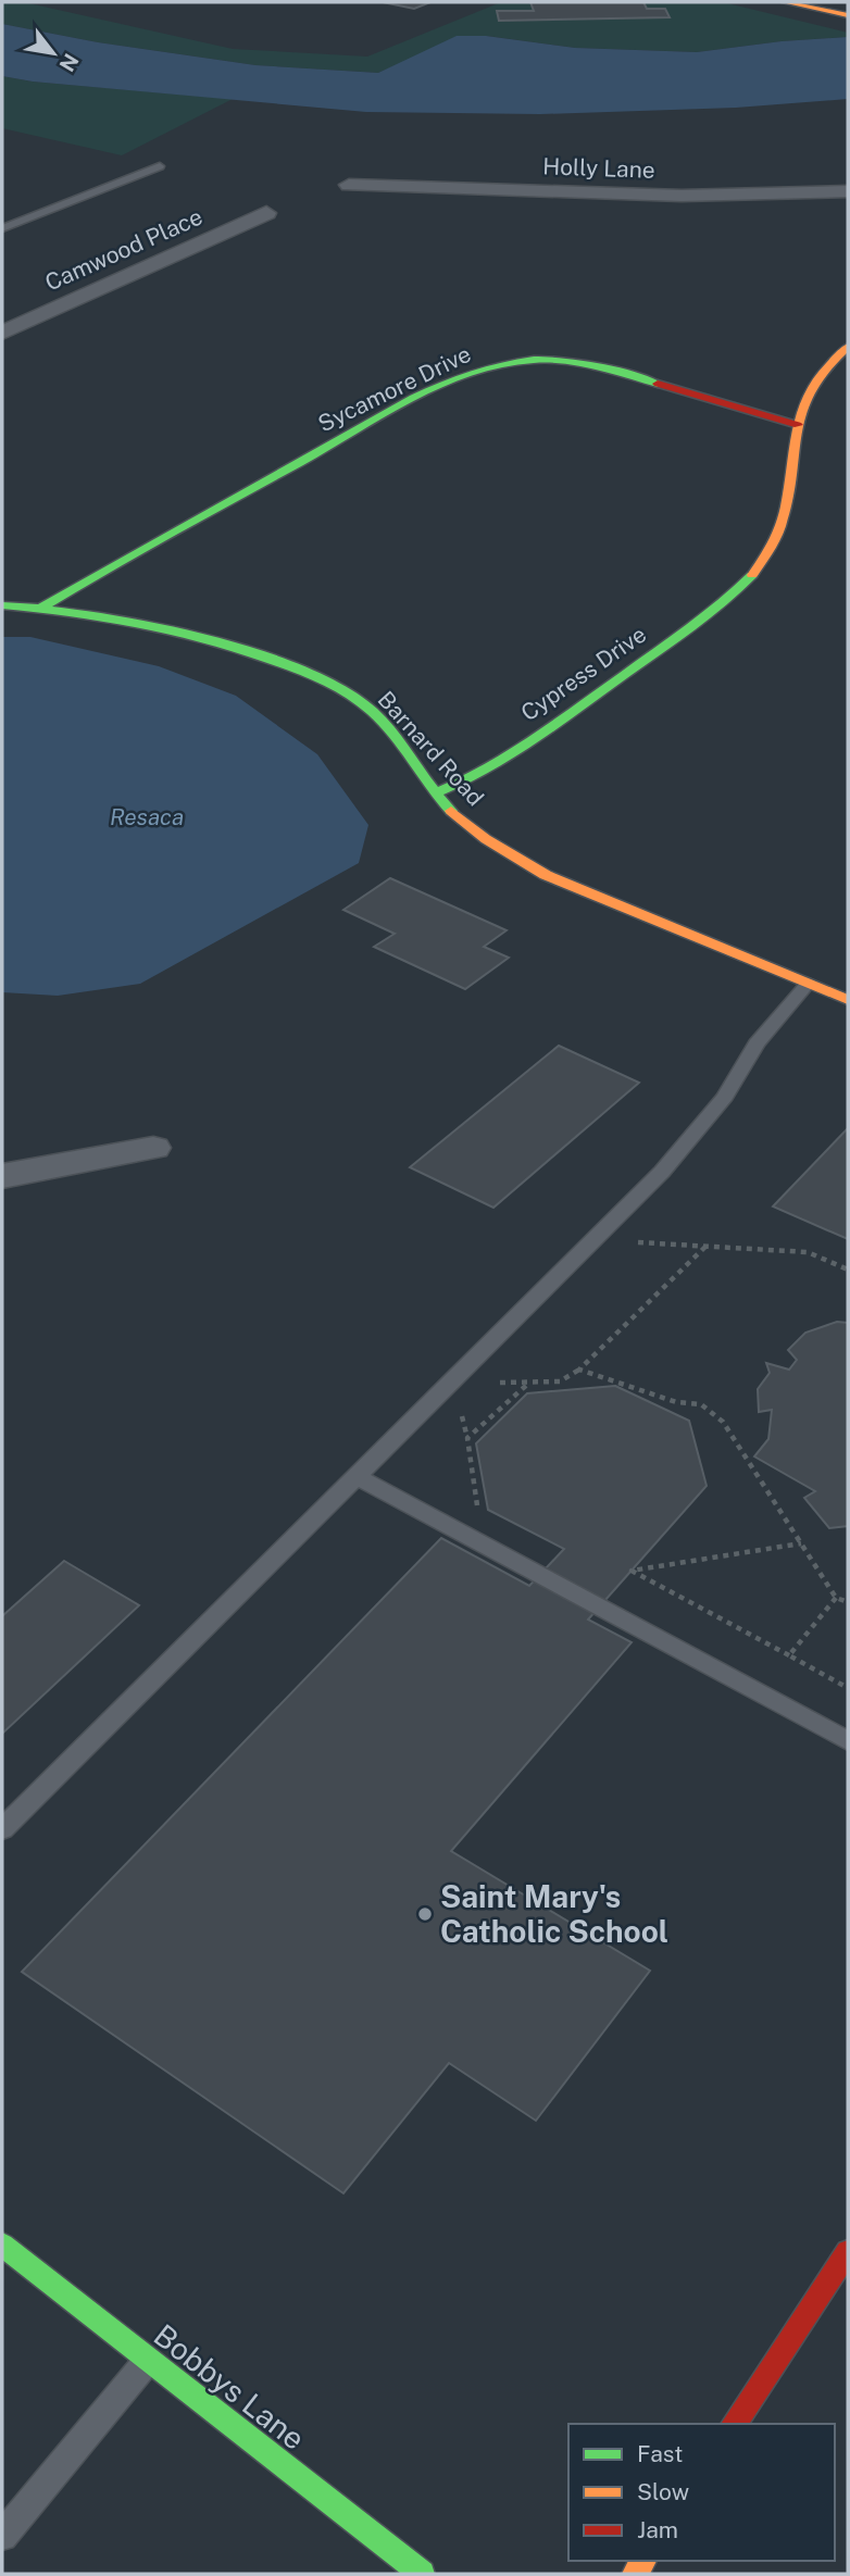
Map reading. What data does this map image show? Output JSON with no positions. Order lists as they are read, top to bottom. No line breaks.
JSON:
{"streets":{"street":["Holly Lane","Camwood Place","Sycamore Drive","Cypress Drive","Barnard Road","Bobbys Lane"]},"crossings":[["Sycamore Drive","Cypress Drive"],["Sycamore Drive","Barnard Road"],["Cypress Drive","Barnard Road"]],"water":["Resaca"],"places":["Saint Mary's Catholic School"],"legend":["Fast","Slow","Jam"],"north":"bottom right"}
